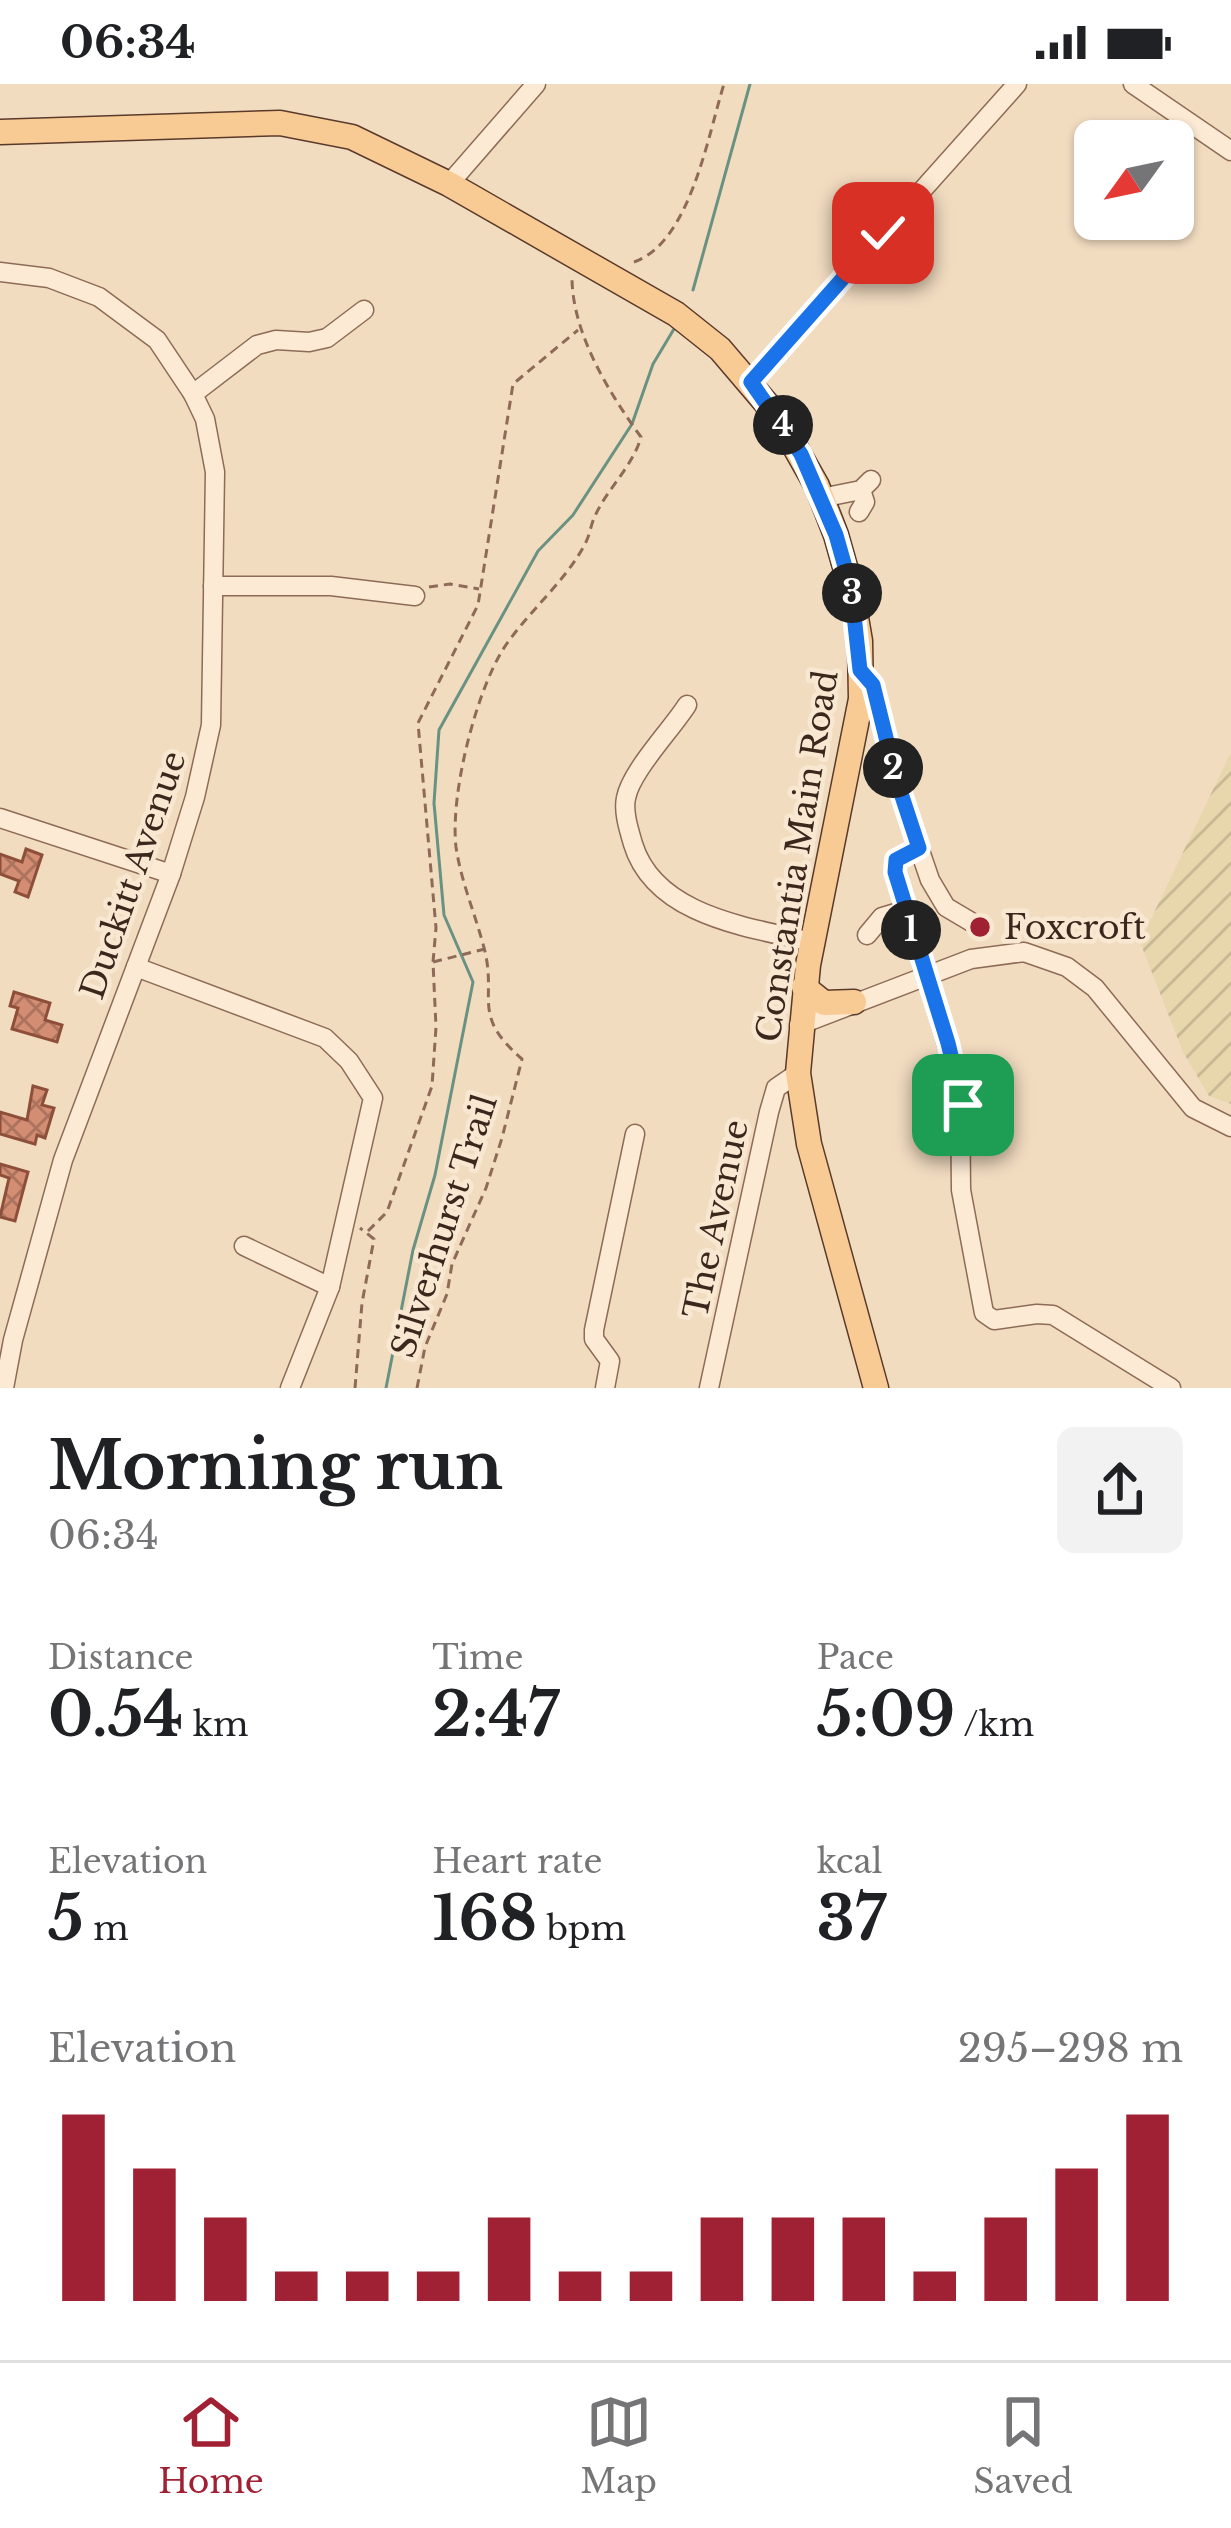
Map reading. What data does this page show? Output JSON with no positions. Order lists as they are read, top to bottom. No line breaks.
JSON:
{"streets":{"main road":["Constantia Main Road"],"street":["Duckitt Avenue","The Avenue"],"path":["Silverhurst Trail"]},"crossings":[["Constantia Main Road","The Avenue"]],"places":["Foxcroft"],"north":"bottom left","page":{"status":"06:34","pins":["4","3","2","1"],"heading":["Morning run","06:34"],"stats":[["Distance","0.54 km"],["Time","2:47"],["Pace","5:09 /km"],["Elevation","5 m"],["Heart rate","168 bpm"],["kcal","37"]],"chart":["Elevation","295–298 m"],"tabs":["Home","Map","Saved"]}}
